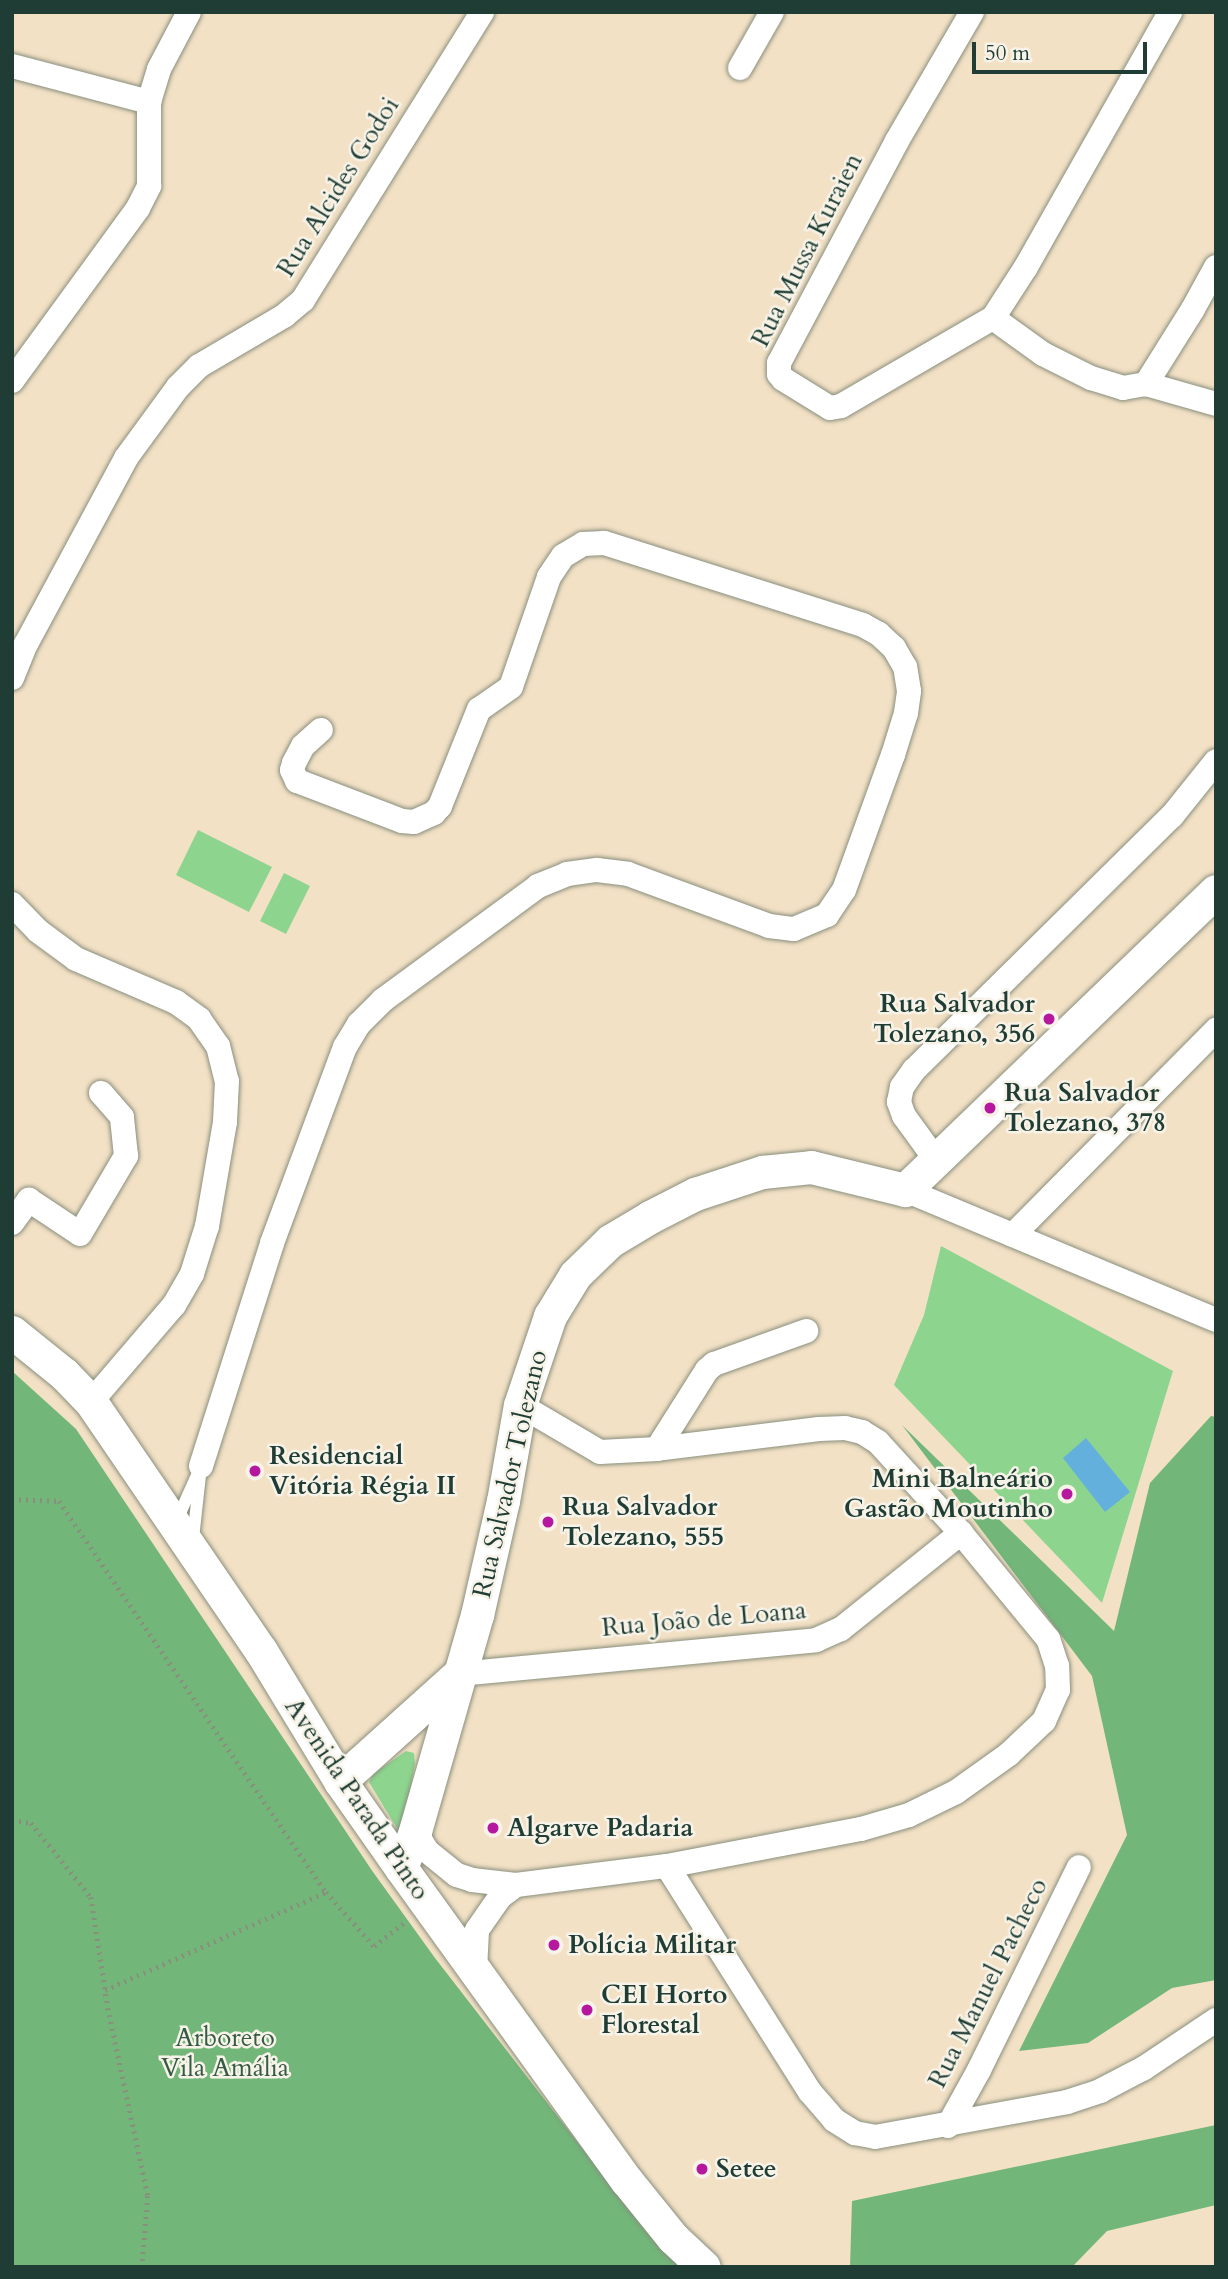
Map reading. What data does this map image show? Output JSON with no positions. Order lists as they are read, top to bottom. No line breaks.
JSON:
{"streets":{"street":["Rua Alcides Godoi","Rua Mussa Kuraien","Rua Salvador Tolezano","Rua João de Loana","Avenida Parada Pinto","Rua Manuel Pacheco"]},"crossings":[["Rua Salvador Tolezano","Rua João de Loana"],["Rua Salvador Tolezano","Avenida Parada Pinto"]],"parks":["Arboreto Vila Amália"],"places":["Rua Salvador Tolezano, 356","Rua Salvador Tolezano, 378","Residencial Vitória Régia II","Mini Balneário Gastão Moutinho","Rua Salvador Tolezano, 555","Algarve Padaria","Polícia Militar","CEI Horto Florestal","Setee"],"scale_bar":"50 m"}
